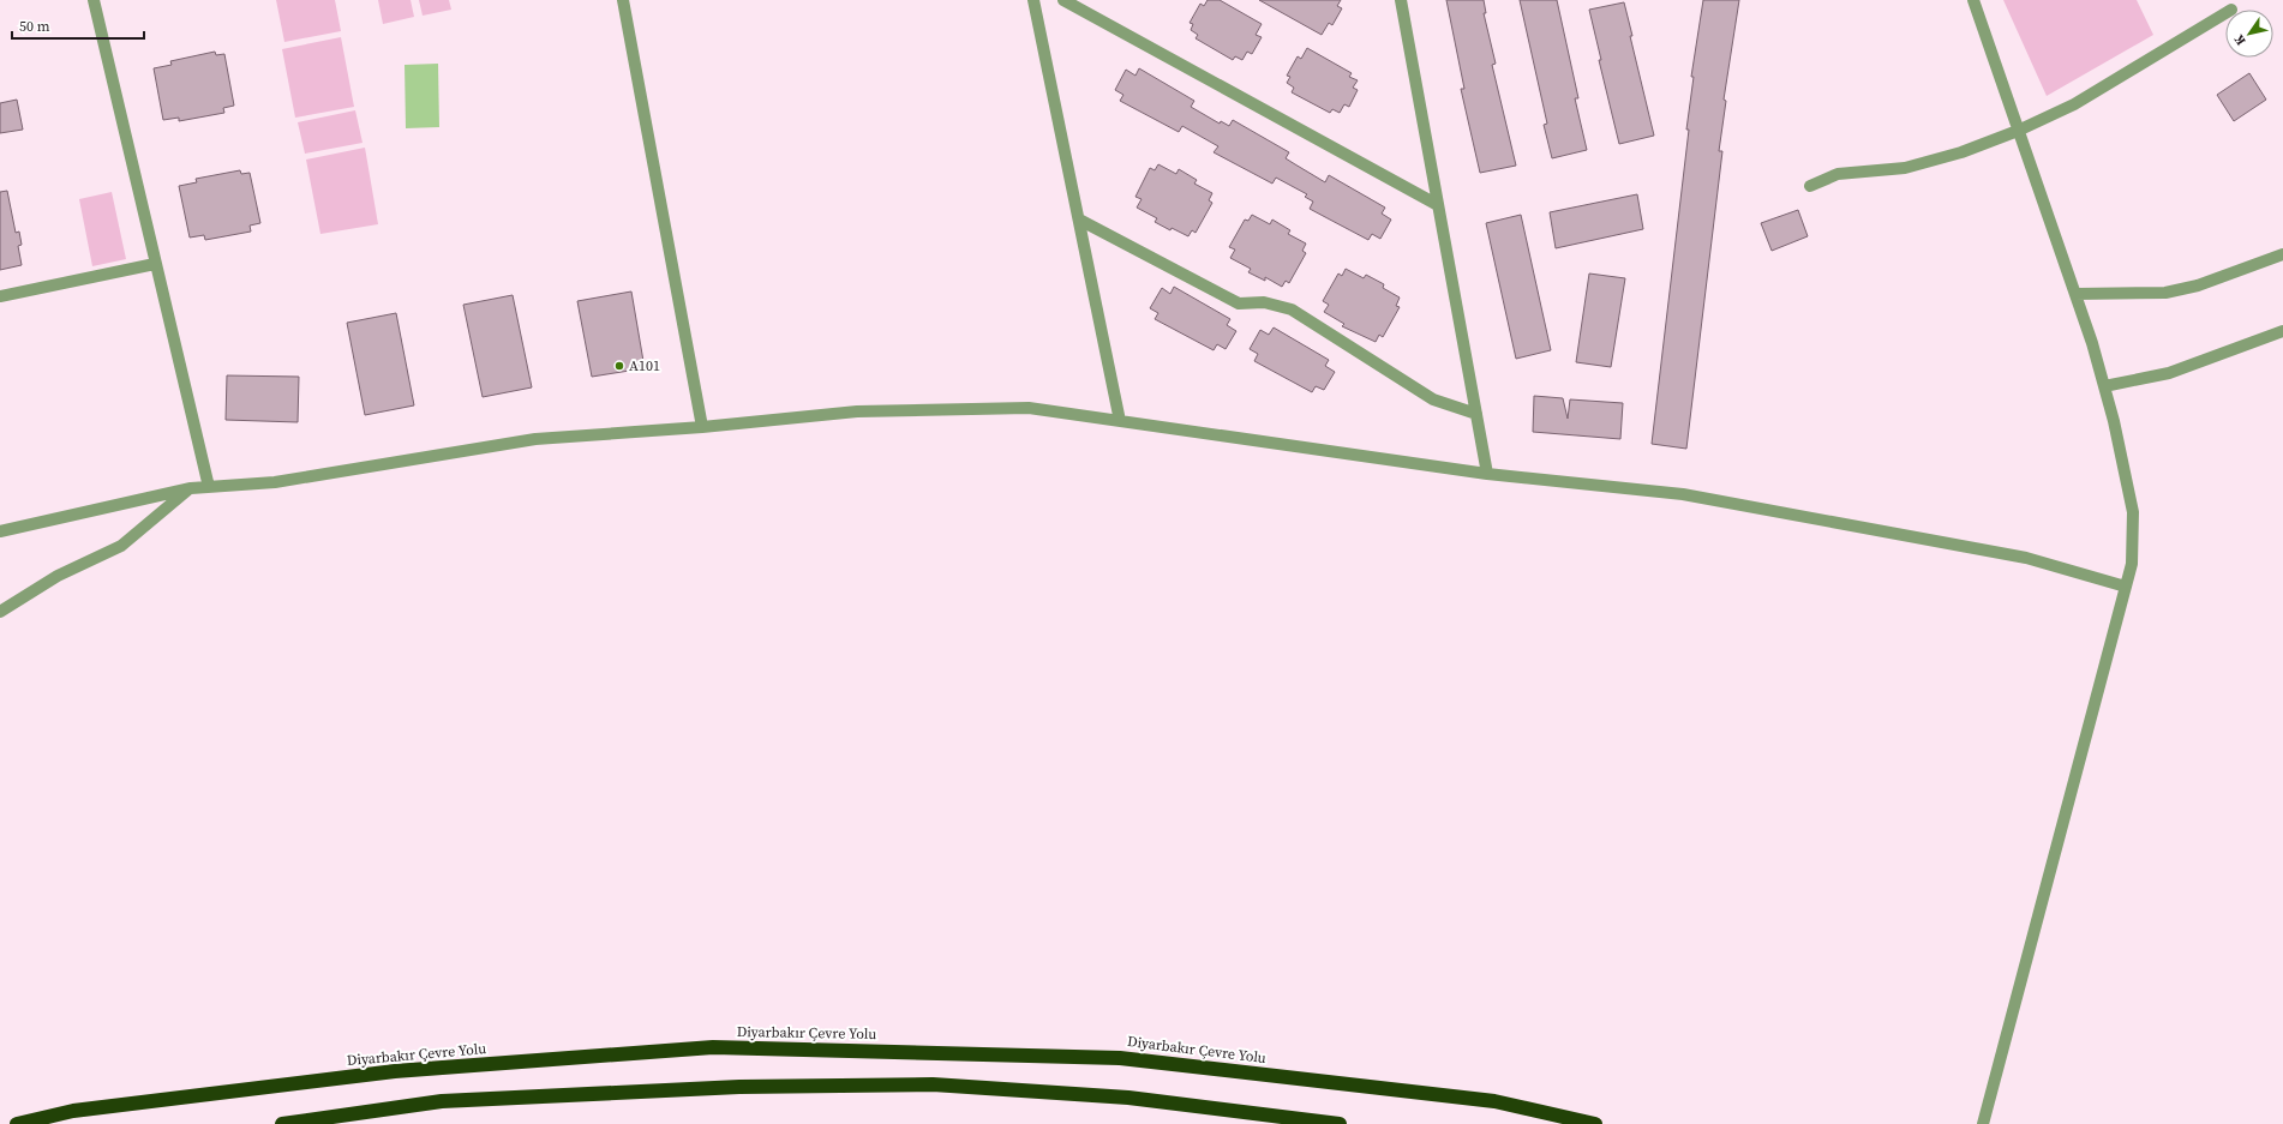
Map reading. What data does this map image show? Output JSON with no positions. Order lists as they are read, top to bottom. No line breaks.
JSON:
{"streets":{"highway":["Diyarbakır Çevre Yolu"]},"places":["A101"],"scale_bar":"50 m","north":"bottom left"}
